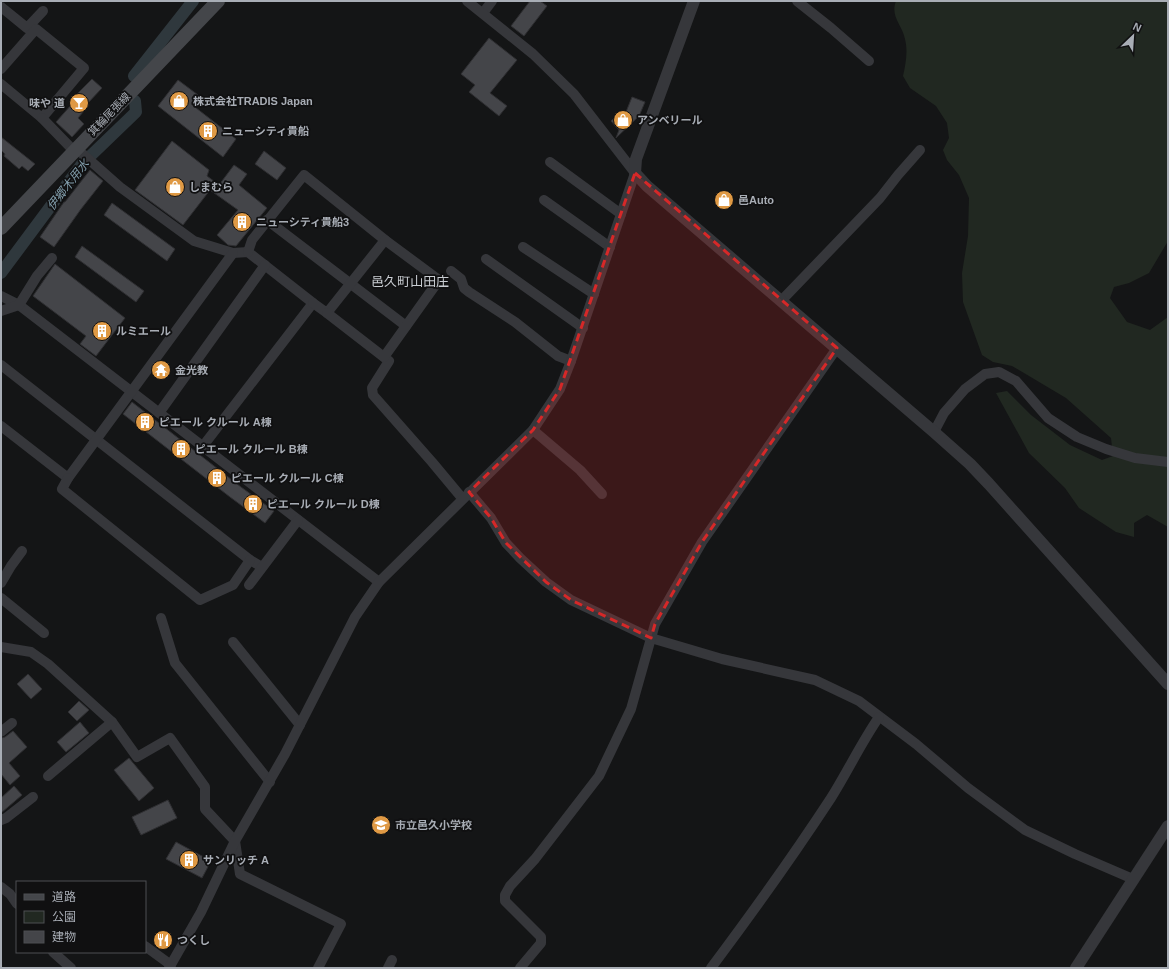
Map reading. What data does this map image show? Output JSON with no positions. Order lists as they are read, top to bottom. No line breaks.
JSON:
{"streets":{"main road":["箕輪尾張線"]},"districts":["邑久町山田庄"],"water":["伊郷木用水"],"places":{"shop":["株式会社TRADIS Japan","アンベリール","しまむら","邑Auto"],"bar":["味や 道"],"building":["ニューシティ貴船","ニューシティ貴船3","ルミエール","ピエール クルール A棟","ピエール クルール B棟","ピエール クルール C棟","ピエール クルール D棟","サンリッチ A"],"temple":["金光教"],"school or university":["市立邑久小学校"],"restaurant":["つくし"]},"legend":["道路","公園","建物"],"north":"top right"}
